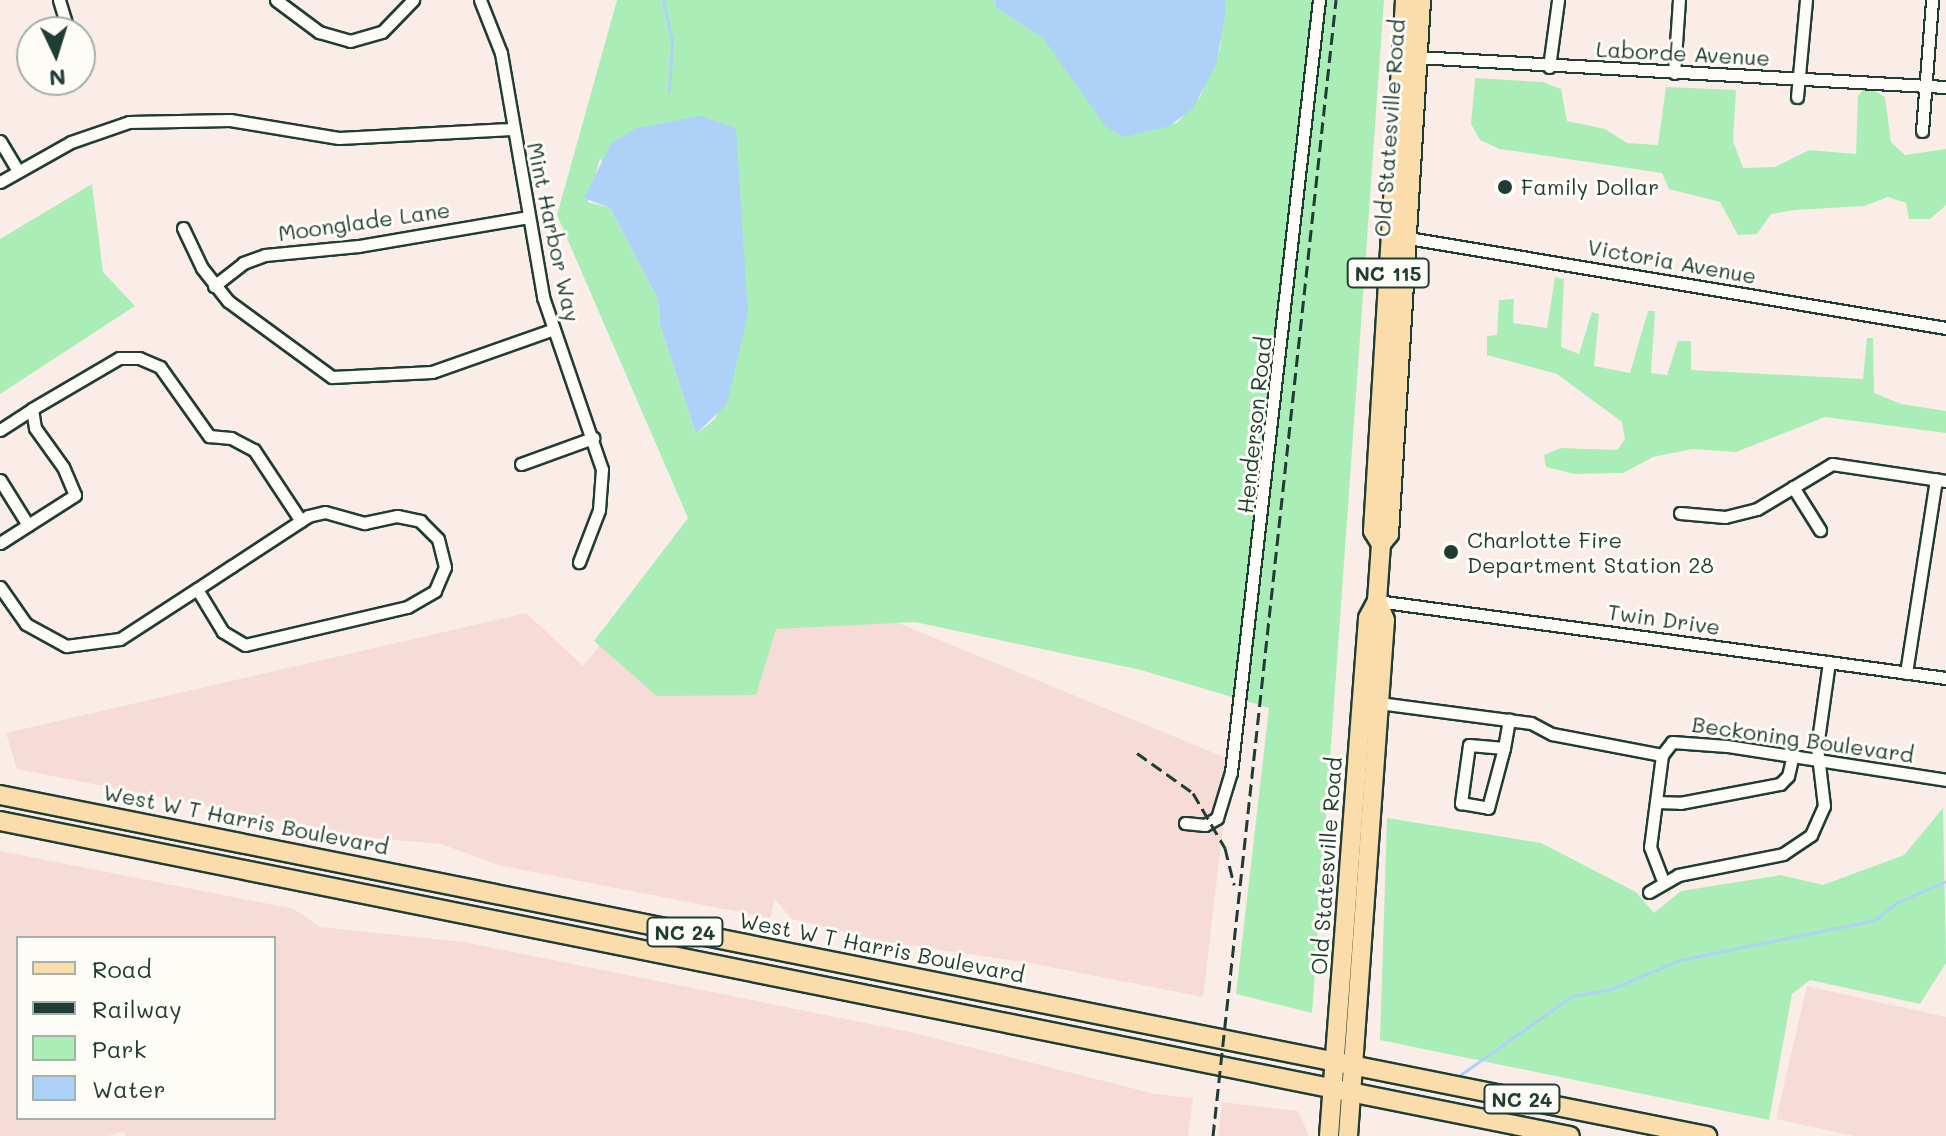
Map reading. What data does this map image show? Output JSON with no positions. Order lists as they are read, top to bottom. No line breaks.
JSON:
{"streets":{"main road":["Old Statesville Road","NC 115","West W T Harris Boulevard","NC 24"],"street":["Laborde Avenue","Moonglade Lane","Mint Harbor Way","Victoria Avenue","Henderson Road","Twin Drive","Beckoning Boulevard"]},"crossings":[["Laborde Avenue","Old Statesville Road"],["Old Statesville Road","Victoria Avenue"],["Old Statesville Road","Twin Drive"],["Old Statesville Road","Beckoning Boulevard"],["Old Statesville Road","West W T Harris Boulevard"],["Old Statesville Road","NC 24"],["Moonglade Lane","Mint Harbor Way"]],"places":["Family Dollar","Charlotte Fire Department Station 28"],"legend":["Road","Railway","Park","Water"],"north":"bottom"}
